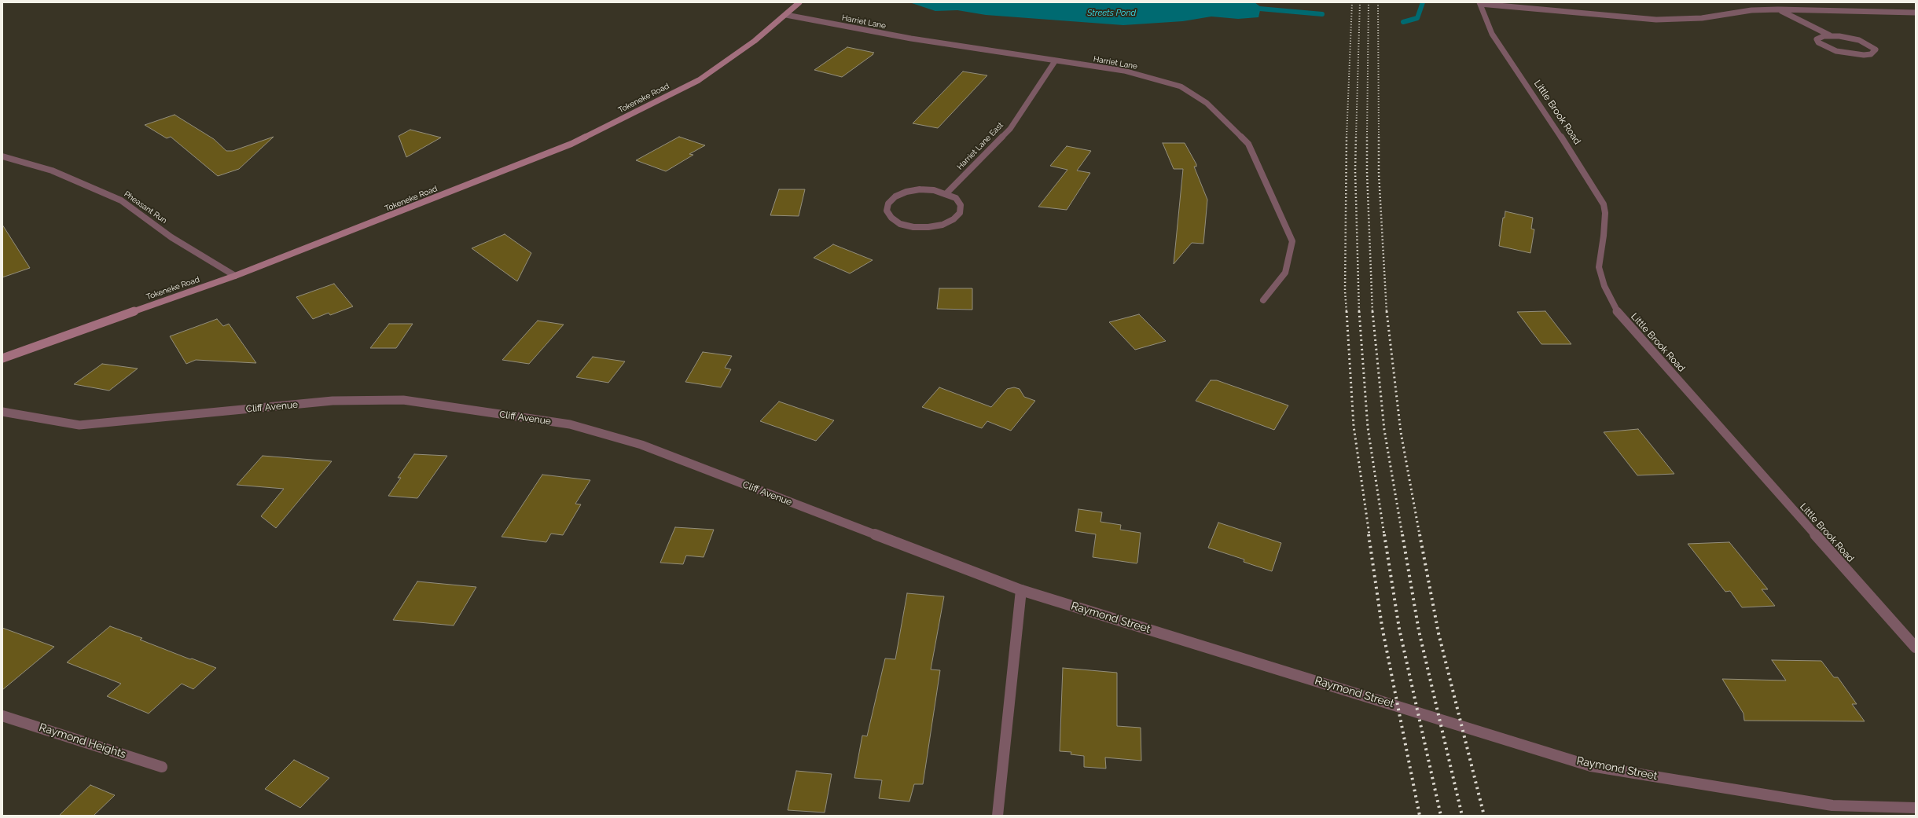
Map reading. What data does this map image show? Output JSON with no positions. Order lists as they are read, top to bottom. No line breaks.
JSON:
{"streets":{"main road":["Tokeneke Road"],"street":["Harriet Lane","Little Brook Road","Harriet Lane East","Pheasant Run","Cliff Avenue","Raymond Street","Raymond Heights"]},"crossings":[["Harriet Lane","Tokeneke Road"],["Harriet Lane","Harriet Lane East"],["Tokeneke Road","Pheasant Run"],["Cliff Avenue","Raymond Street"]],"water":["Streets Pond"]}
